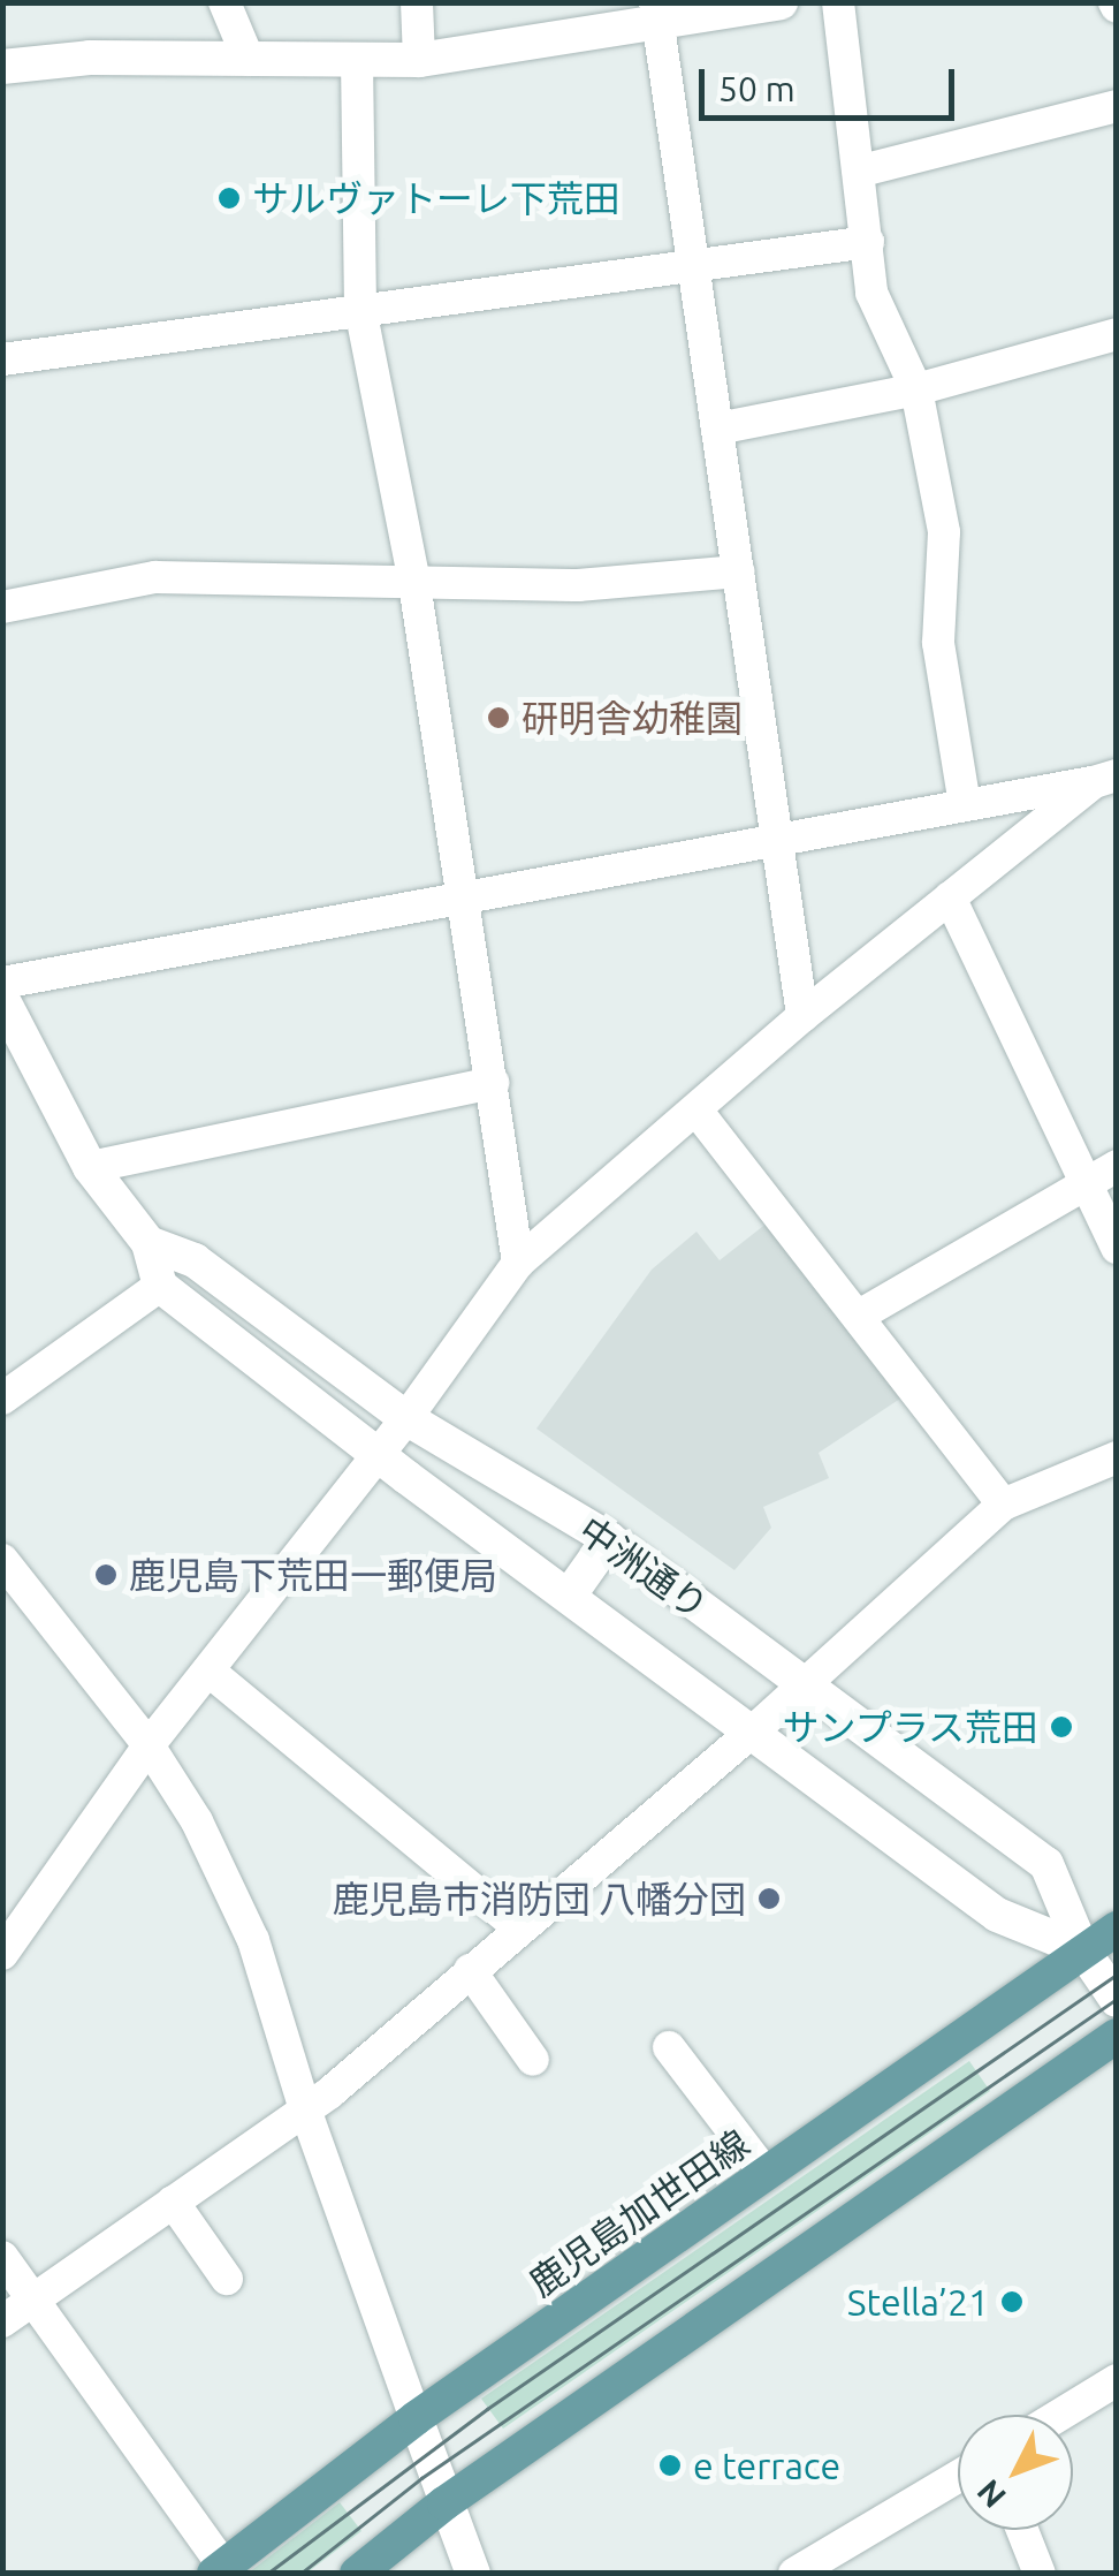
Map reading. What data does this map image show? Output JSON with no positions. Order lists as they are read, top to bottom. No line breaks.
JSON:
{"streets":{"main road":["鹿児島加世田線"],"street":["中洲通り"]},"crossings":[["中洲通り","鹿児島加世田線"]],"places":["サルヴァトーレ下荒田","研明舎幼稚園","鹿児島下荒田一郵便局","サンプラス荒田","鹿児島市消防団 八幡分団","Stella’21","e terrace"],"scale_bar":"50 m","north":"bottom left"}
